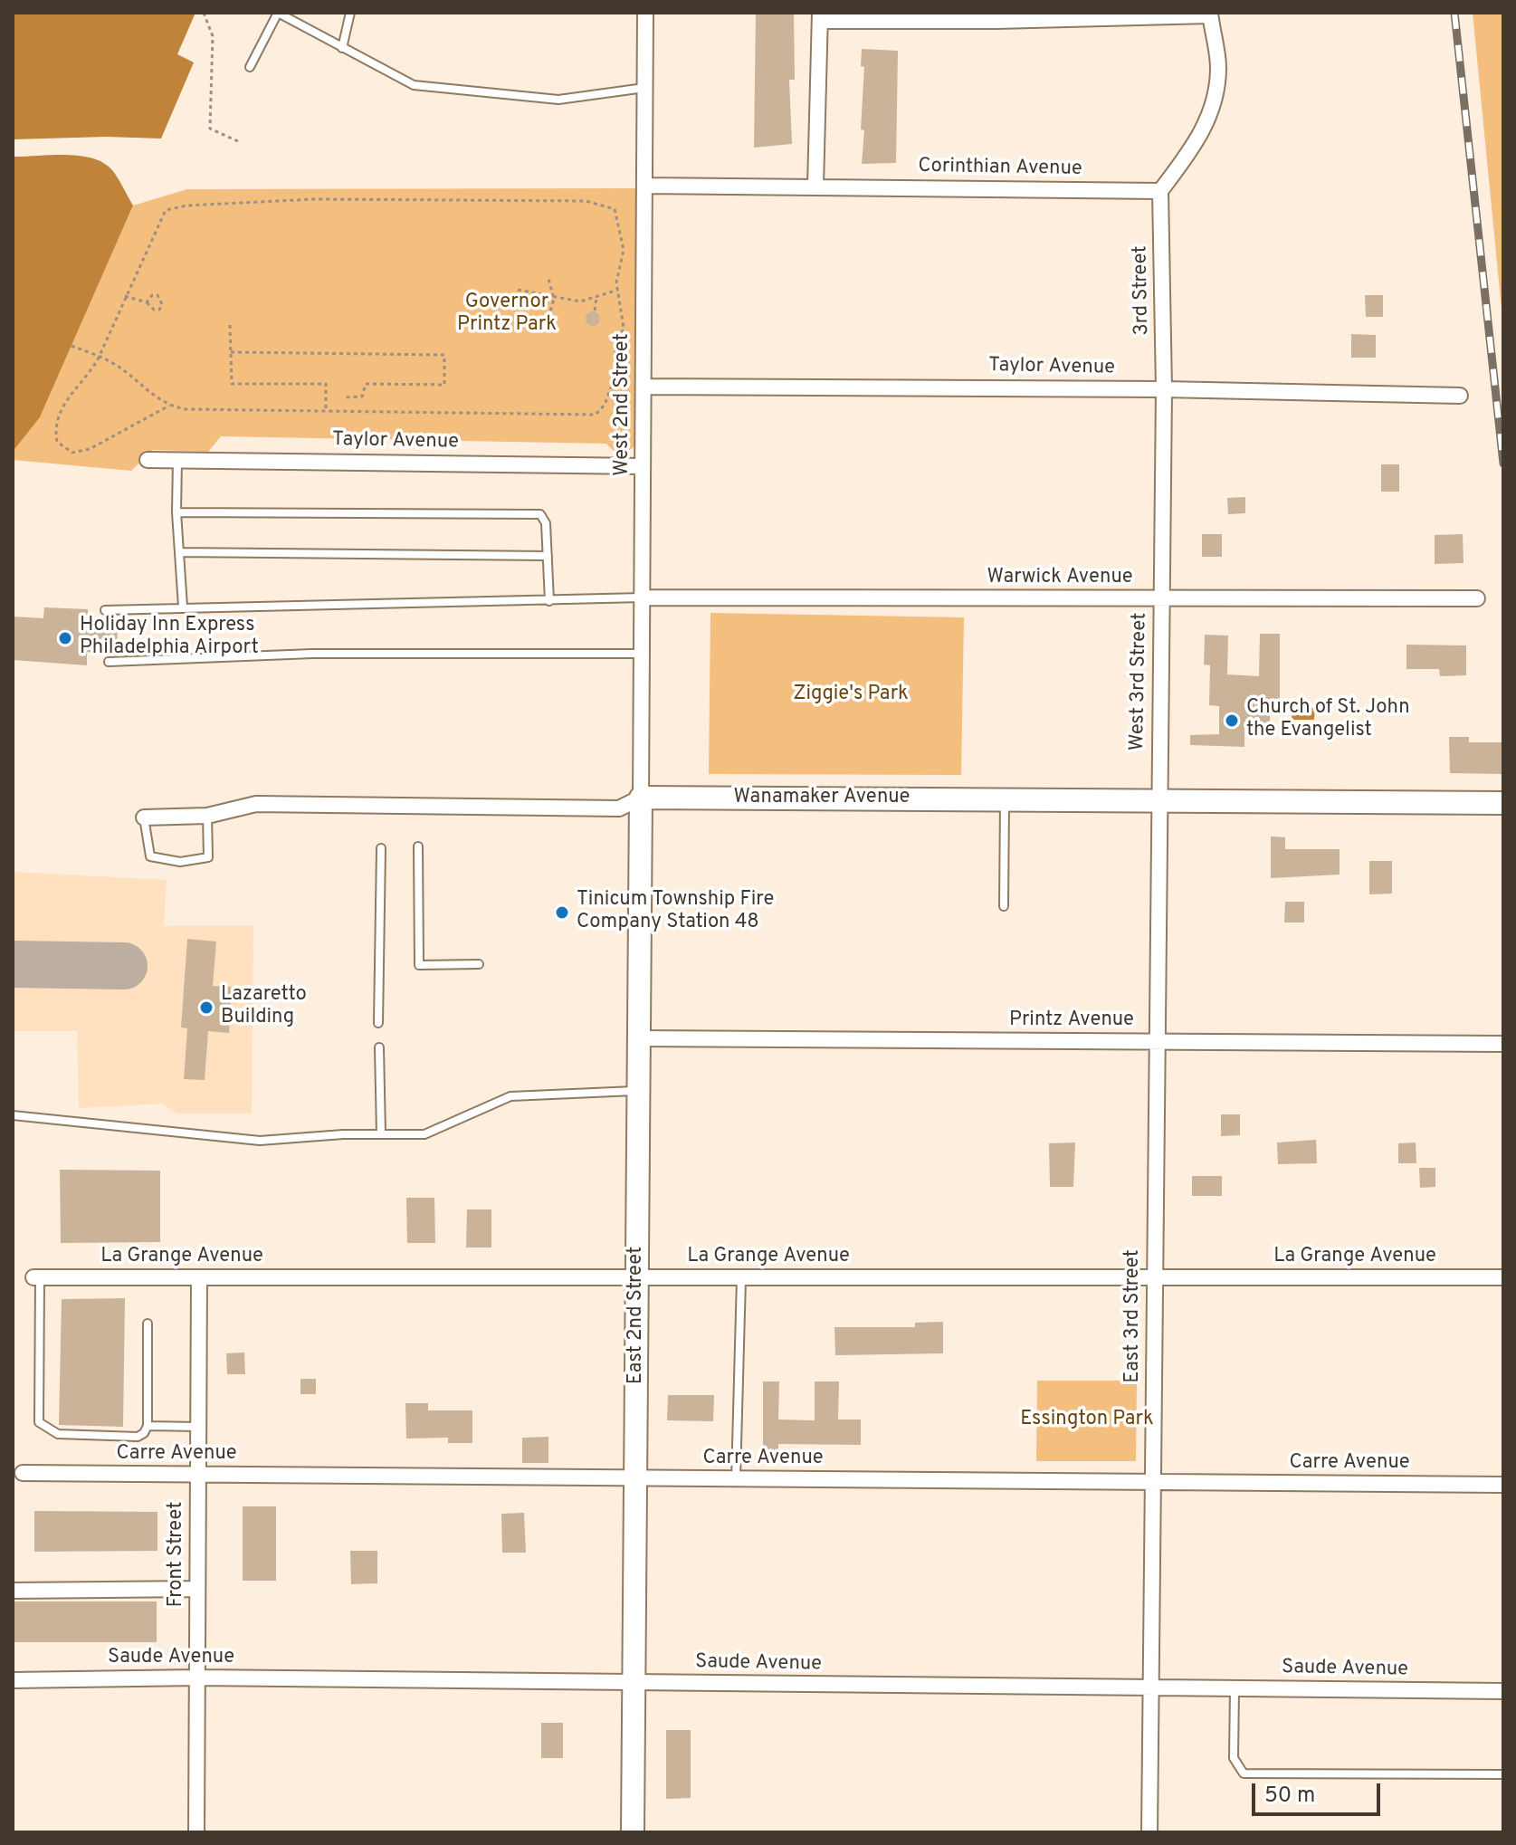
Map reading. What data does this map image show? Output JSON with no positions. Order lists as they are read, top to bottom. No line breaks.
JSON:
{"streets":{"street":["Corinthian Avenue","3rd Street","Taylor Avenue","West 2nd Street","Warwick Avenue","West 3rd Street","Wanamaker Avenue","Printz Avenue","La Grange Avenue","East 2nd Street","East 3rd Street","Carre Avenue","Front Street","Saude Avenue"]},"crossings":[["Corinthian Avenue","3rd Street"],["Corinthian Avenue","West 2nd Street"],["3rd Street","Taylor Avenue"],["3rd Street","West 3rd Street"],["Taylor Avenue","West 2nd Street"],["Taylor Avenue","West 3rd Street"],["West 2nd Street","Warwick Avenue"],["West 2nd Street","Wanamaker Avenue"],["West 2nd Street","East 2nd Street"],["Warwick Avenue","West 3rd Street"],["West 3rd Street","Wanamaker Avenue"],["West 3rd Street","East 3rd Street"],["Wanamaker Avenue","East 2nd Street"],["Wanamaker Avenue","East 3rd Street"],["Printz Avenue","East 2nd Street"],["Printz Avenue","East 3rd Street"],["La Grange Avenue","East 2nd Street"],["La Grange Avenue","East 3rd Street"],["La Grange Avenue","Front Street"],["East 2nd Street","Carre Avenue"],["East 2nd Street","Saude Avenue"],["East 3rd Street","Carre Avenue"],["East 3rd Street","Saude Avenue"],["Carre Avenue","Front Street"],["Front Street","Saude Avenue"]],"parks":["Governor Printz Park","Ziggie's Park","Essington Park"],"places":["Holiday Inn Express Philadelphia Airport","Church of St. John the Evangelist","Tinicum Township Fire Company Station 48","Lazaretto Building"],"scale_bar":"50 m"}
